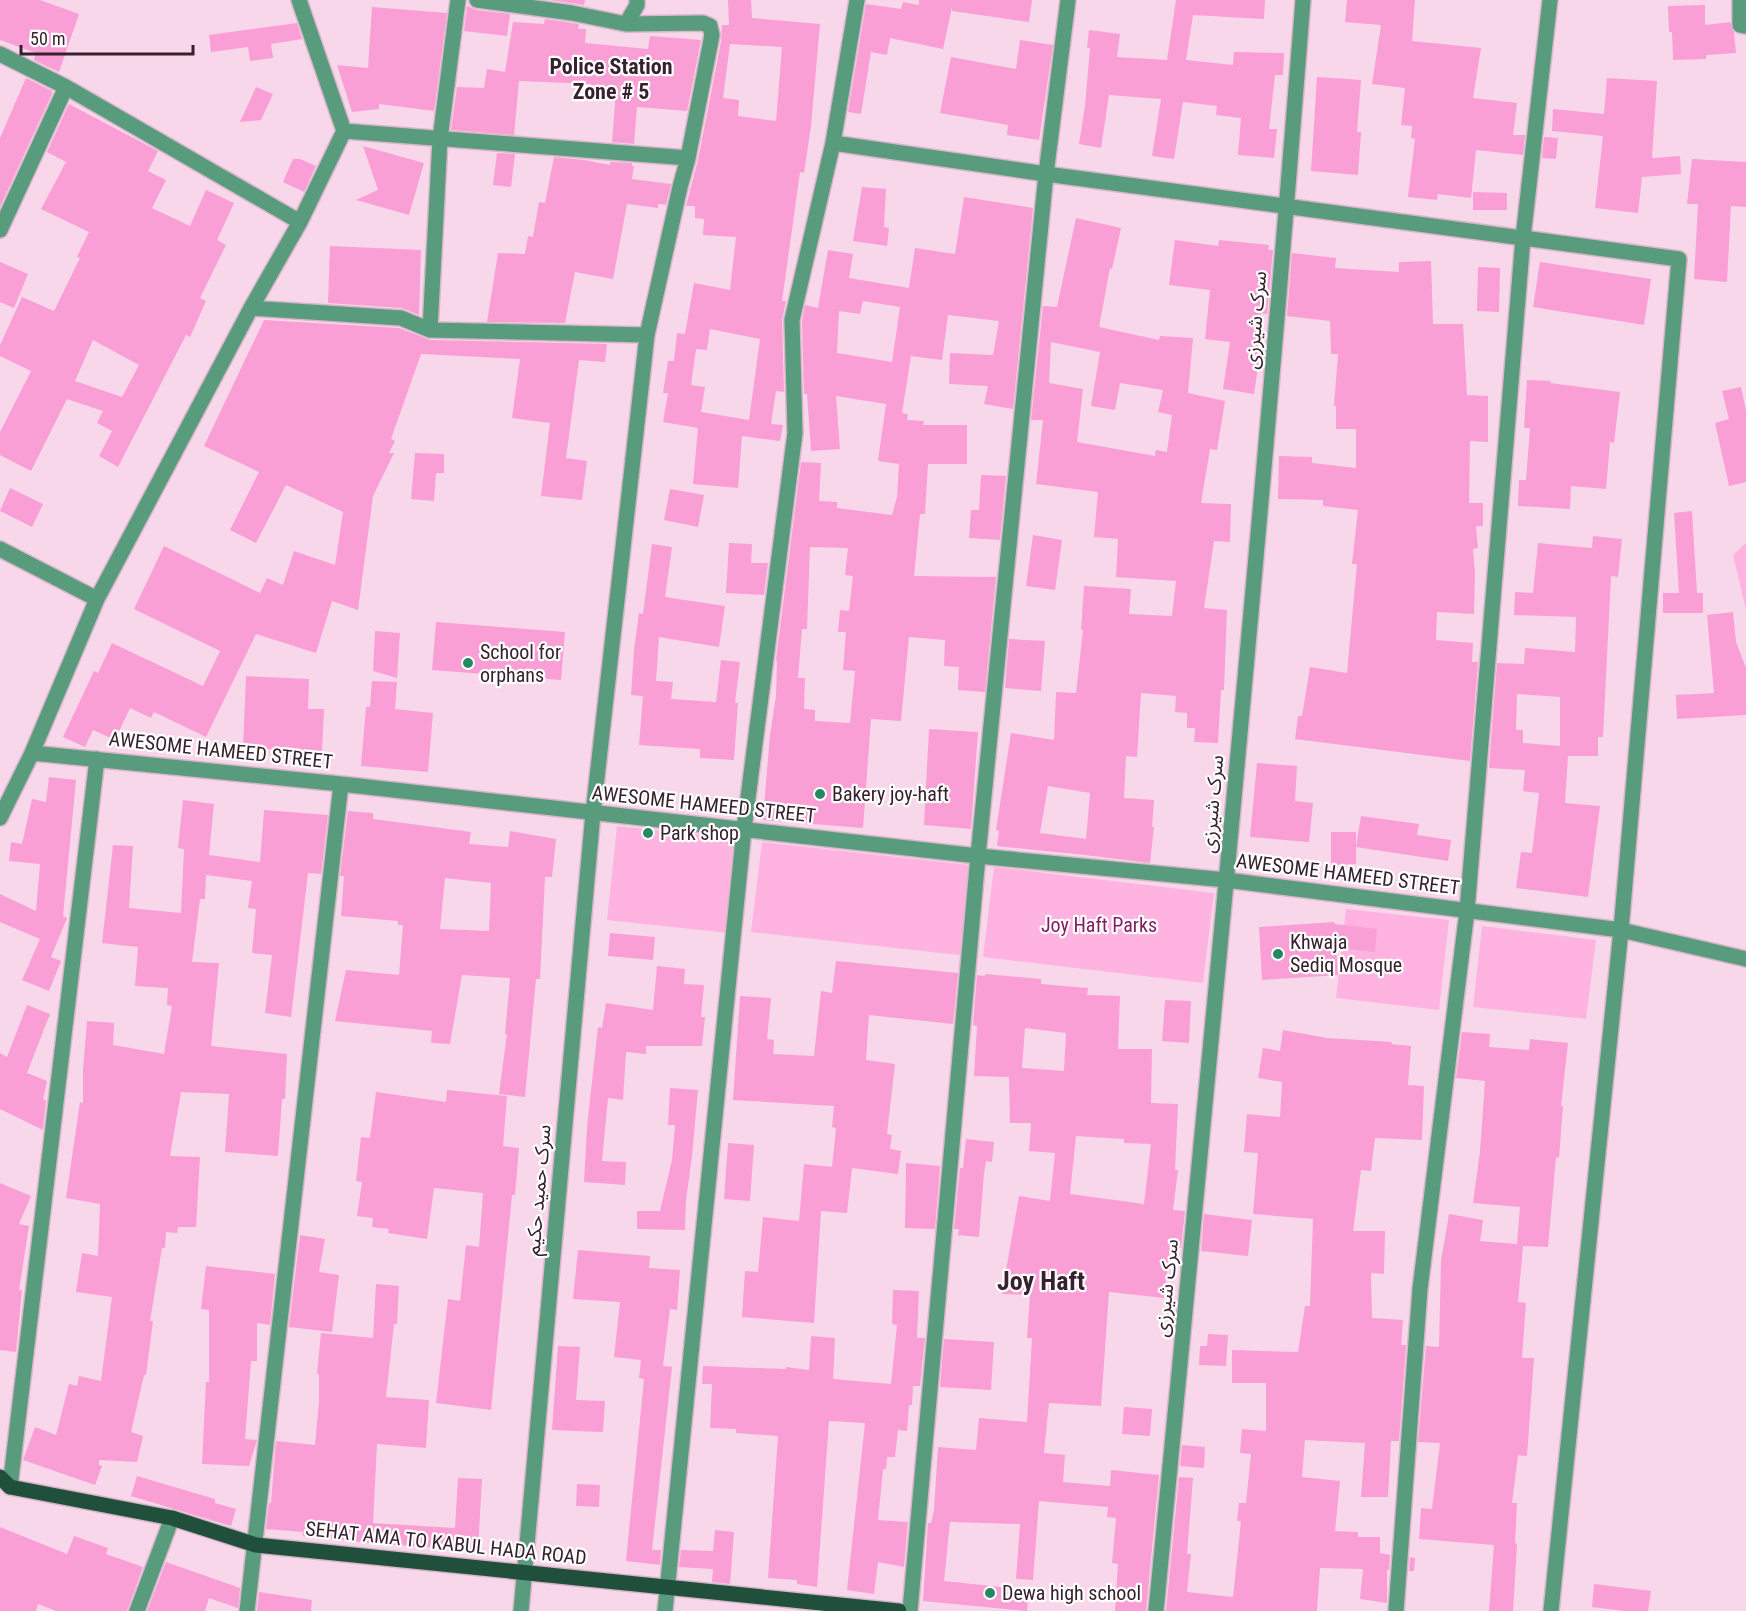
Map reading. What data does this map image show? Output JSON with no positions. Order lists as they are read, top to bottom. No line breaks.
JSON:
{"streets":{"main road":["SEHAT AMA TO KABUL HADA ROAD"],"street":["سرک شیرزی","AWESOME HAMEED STREET","سرک حمید حکیم"]},"crossings":[["سرک شیرزی","AWESOME HAMEED STREET"],["AWESOME HAMEED STREET","سرک حمید حکیم"],["سرک حمید حکیم","SEHAT AMA TO KABUL HADA ROAD"]],"districts":["Police Station Zone # 5","Joy Haft"],"parks":["Joy Haft Parks"],"places":["School for orphans","Bakery joy-haft","Park shop","Khwaja Sediq Mosque","Dewa high school"],"scale_bar":"50 m"}
